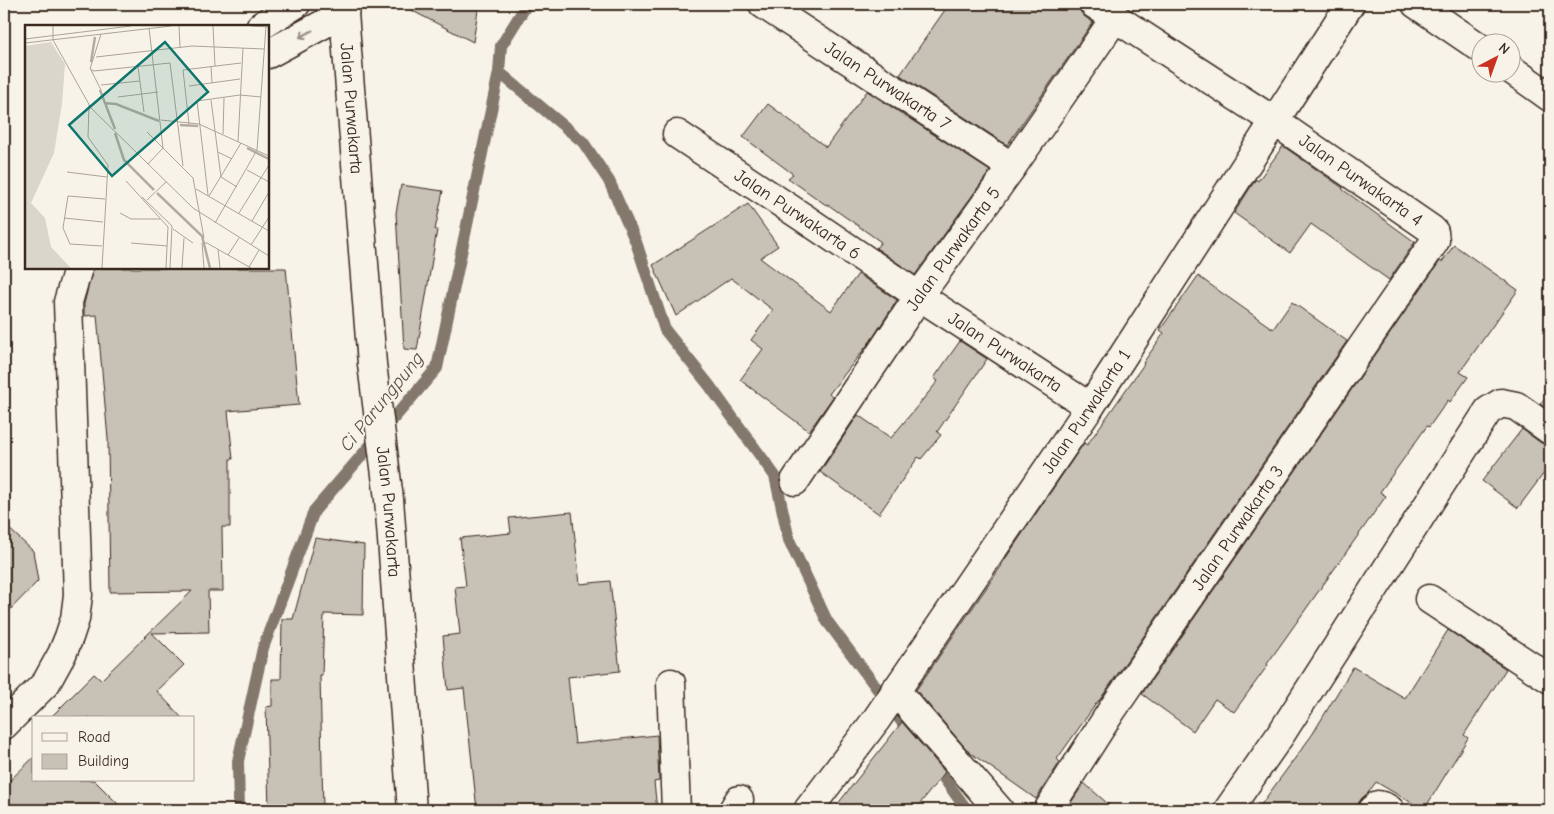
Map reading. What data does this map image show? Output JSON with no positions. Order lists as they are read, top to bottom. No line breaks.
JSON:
{"streets":{"street":["Jalan Purwakarta 7","Jalan Purwakarta","Jalan Purwakarta 4","Jalan Purwakarta 6","Jalan Purwakarta 5","Jalan Purwakarta 1","Jalan Purwakarta 3"]},"crossings":[["Jalan Purwakarta 7","Jalan Purwakarta 5"],["Jalan Purwakarta","Jalan Purwakarta 6"],["Jalan Purwakarta","Jalan Purwakarta 5"],["Jalan Purwakarta","Jalan Purwakarta 1"],["Jalan Purwakarta 4","Jalan Purwakarta 1"],["Jalan Purwakarta 4","Jalan Purwakarta 3"],["Jalan Purwakarta 6","Jalan Purwakarta 5"]],"water":["Ci Parungpung"],"legend":["Road","Building"],"north":"top right"}
